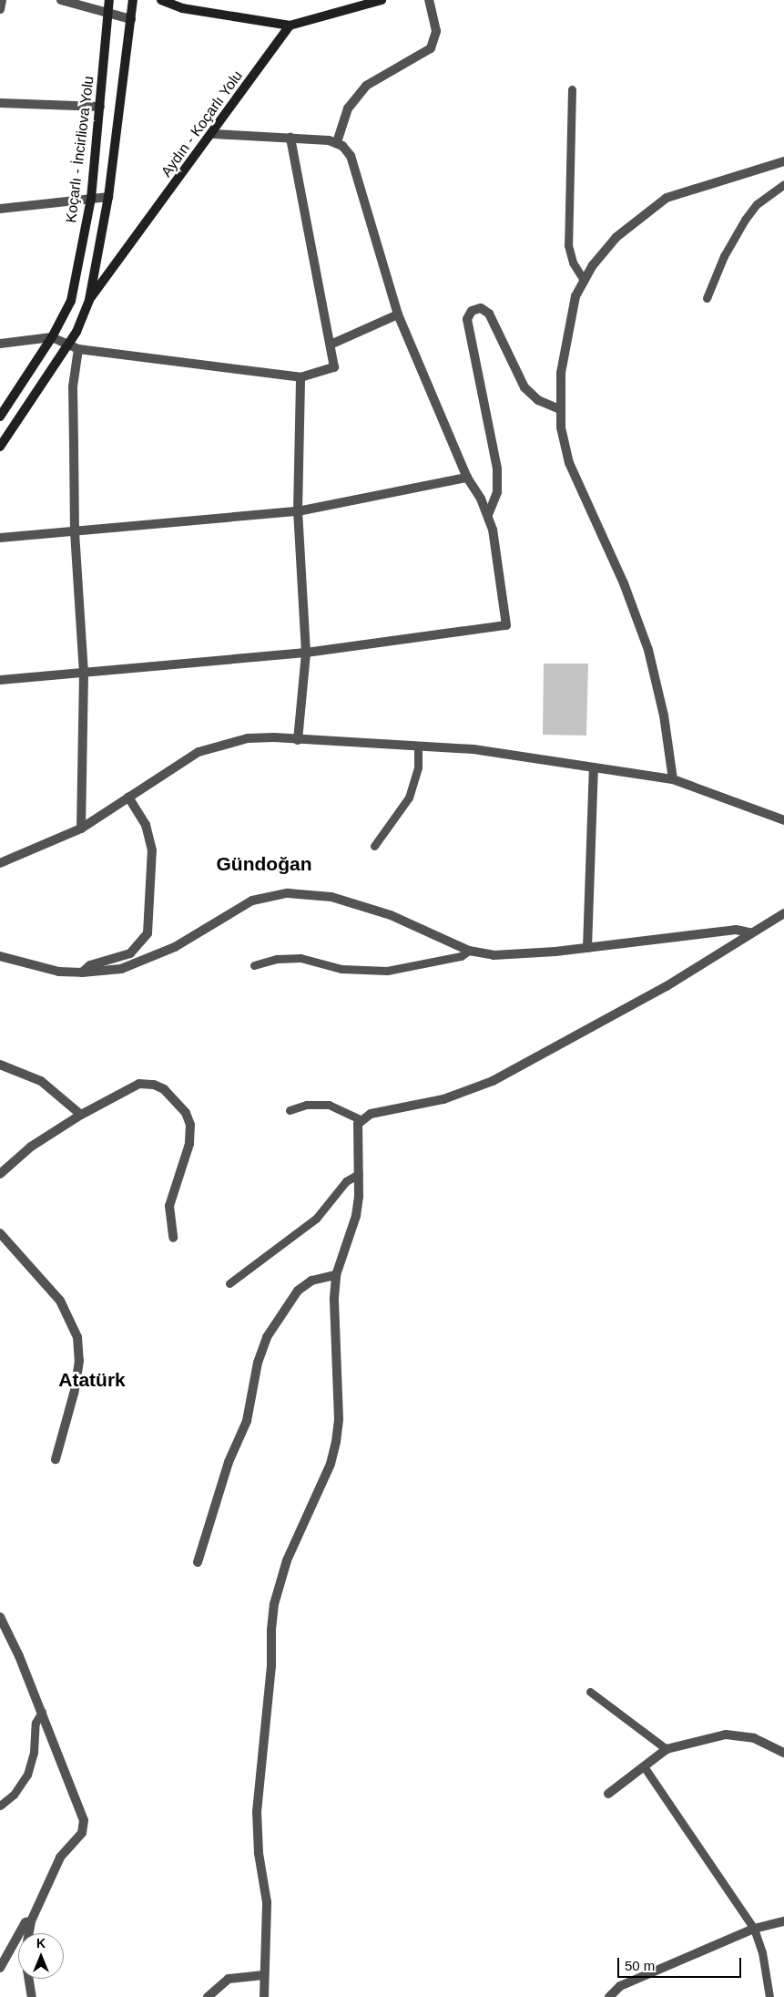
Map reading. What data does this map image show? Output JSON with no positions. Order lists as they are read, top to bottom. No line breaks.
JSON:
{"streets":{"main road":["Aydın - Koçarlı Yolu","Koçarlı - İncirliova Yolu"]},"districts":["Gündoğan","Atatürk"],"scale_bar":"50 m","north":"top"}
